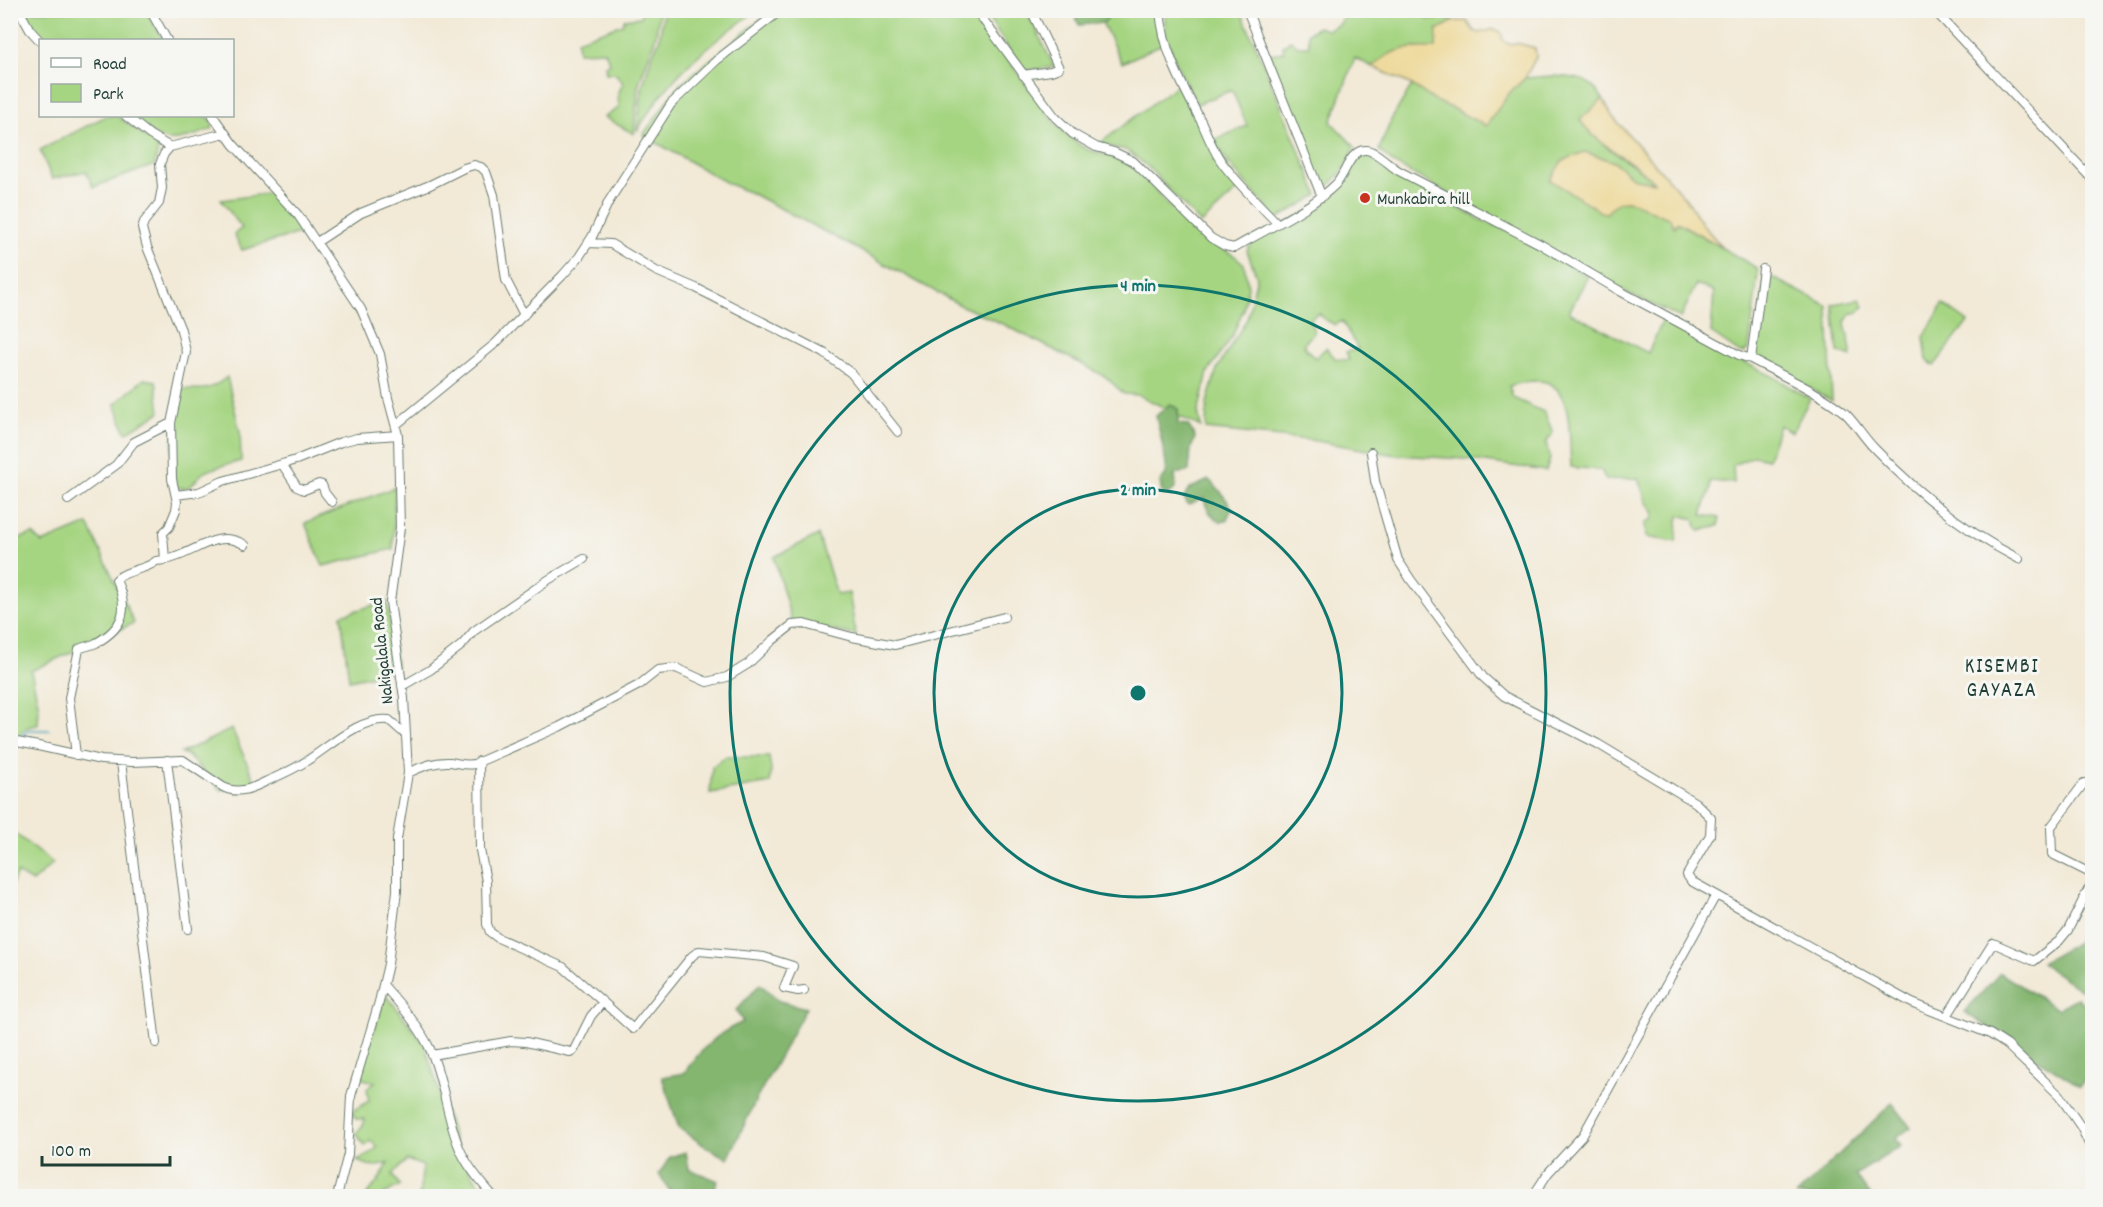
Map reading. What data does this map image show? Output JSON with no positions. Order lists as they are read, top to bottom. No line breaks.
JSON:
{"streets":{"street":["Nakigalala Road"]},"districts":["KISEMBI GAYAZA"],"places":["Munkabira hill"],"legend":["Road","Park"],"scale_bar":"100 m","rings":["4 min","2 min"]}
